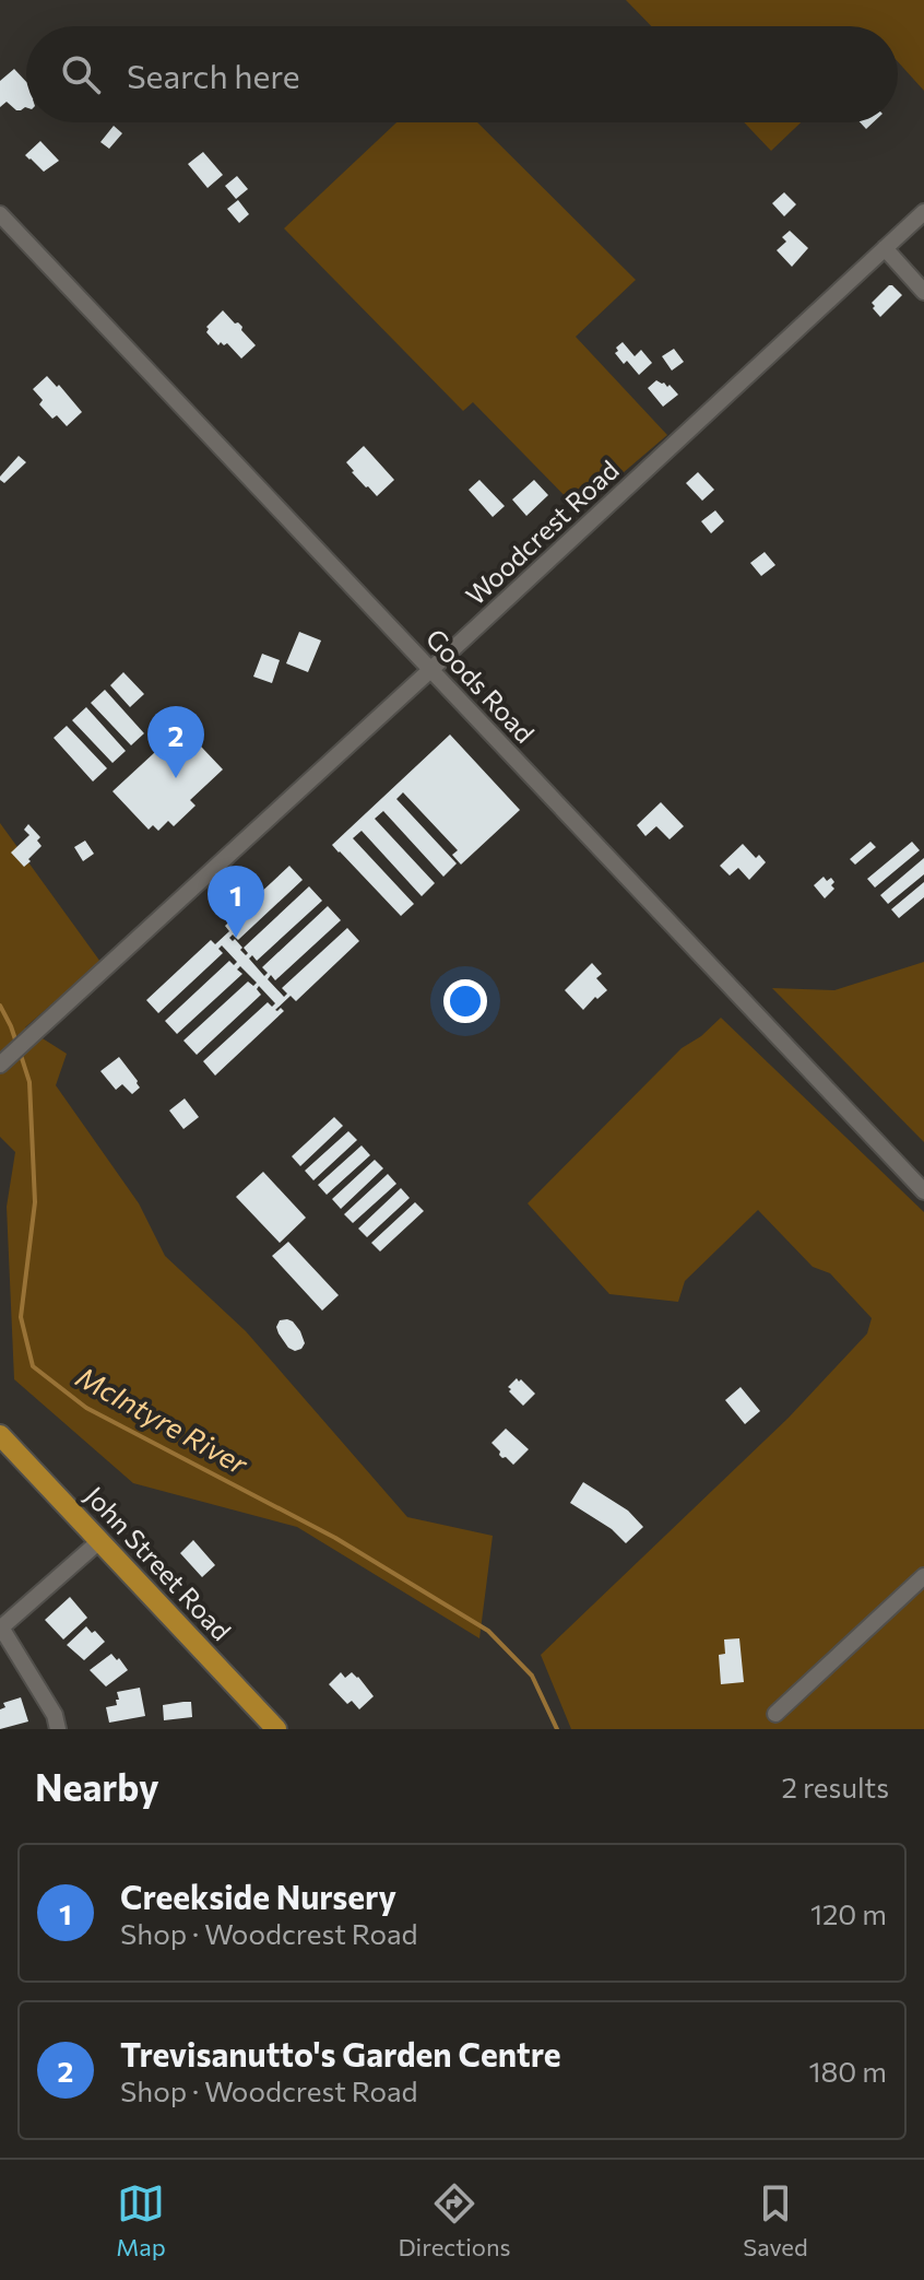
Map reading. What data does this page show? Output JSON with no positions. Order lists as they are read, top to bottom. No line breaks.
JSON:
{"streets":{"main road":["John Street Road"],"street":["Woodcrest Road","Goods Road"]},"crossings":[["Woodcrest Road","Goods Road"]],"water":["McIntyre River"],"page":{"search":"Search here","pins":["2","1"],"heading":["Nearby","2 results"],"list":[{"mark":"1","name":"Creekside Nursery","note":"Shop · Woodcrest Road","value":"120 m"},{"mark":"2","name":"Trevisanutto's Garden Centre","note":"Shop · Woodcrest Road","value":"180 m"}],"nav":["Map","Directions","Saved"]}}
